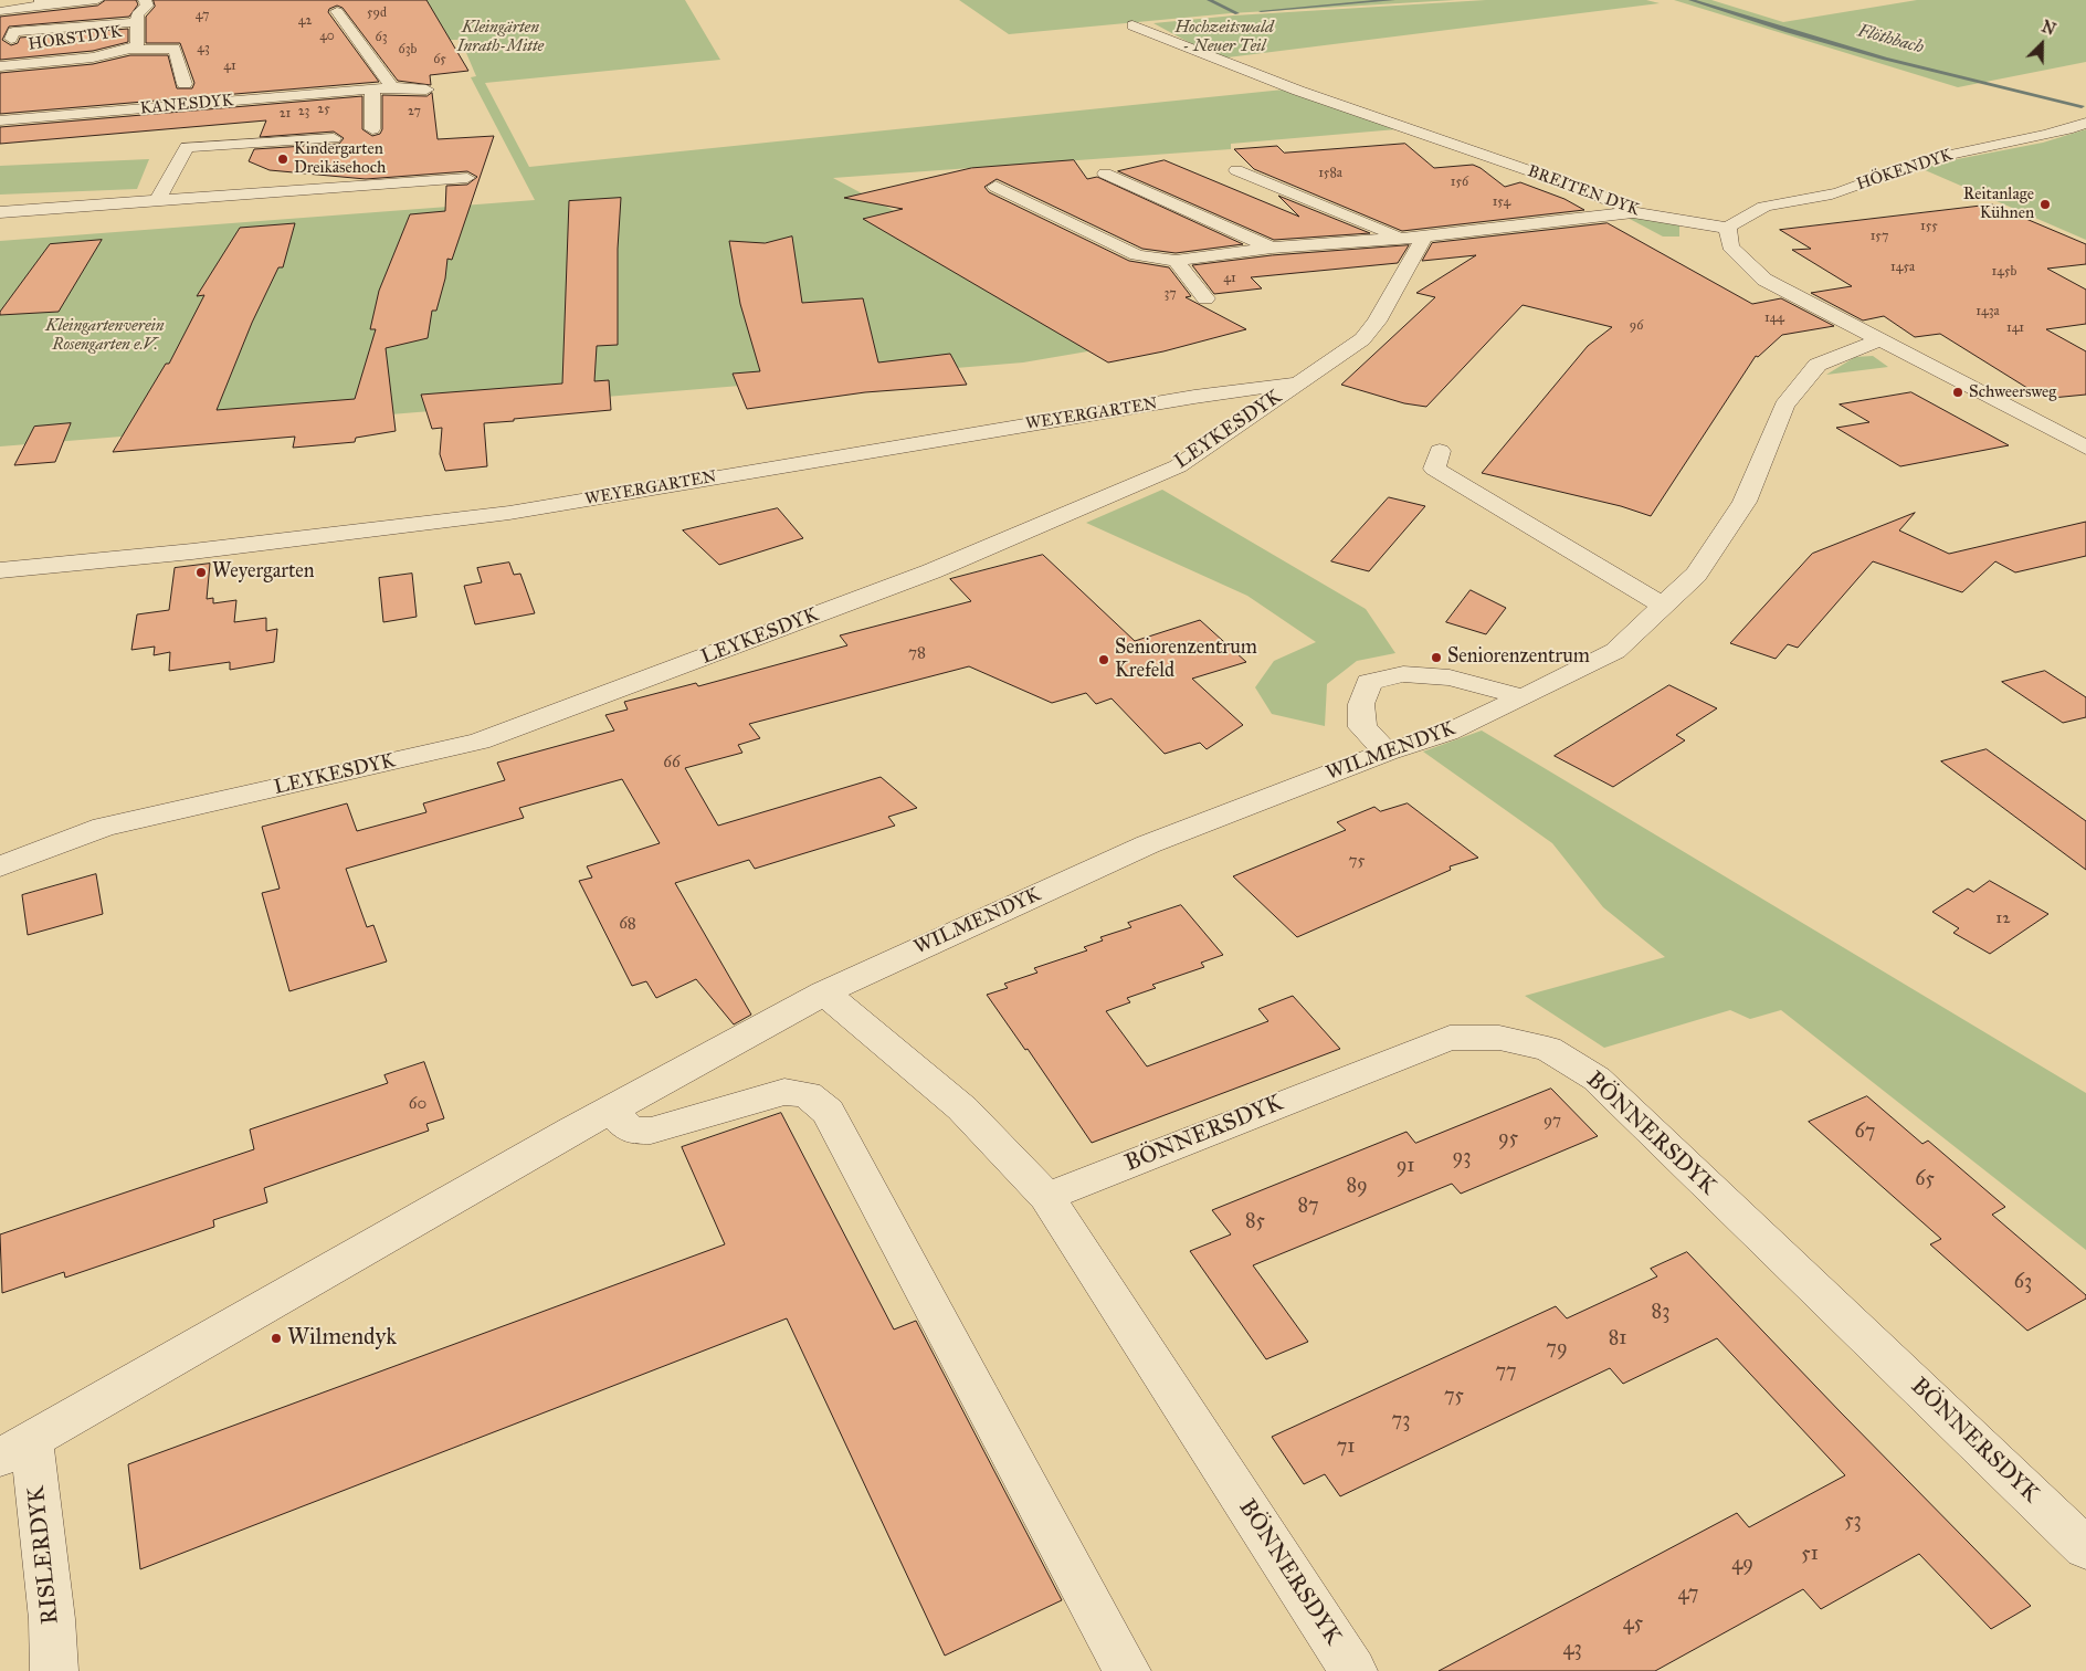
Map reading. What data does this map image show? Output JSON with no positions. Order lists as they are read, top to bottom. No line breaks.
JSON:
{"streets":{"street":["HORSTDYK","KANESDYK","HÖKENDYK","BREITEN DYK","WEYERGARTEN","LEYKESDYK","WILMENDYK","BÖNNERSDYK","RISLERDYK"]},"crossings":[["HÖKENDYK","BREITEN DYK"],["WEYERGARTEN","LEYKESDYK"],["WILMENDYK","BÖNNERSDYK"],["WILMENDYK","RISLERDYK"]],"water":["Flöthbach"],"parks":["Kleingärten Inrath-Mitte","Hochzeitswald - Neuer Teil","Kleingartenverein Rosengarten e.V."],"places":["Kindergarten Dreikäsehoch","Reitanlage Kühnen","Schweersweg","Weyergarten","Seniorenzentrum","Seniorenzentrum Krefeld","Wilmendyk"],"house_numbers":["59d","47","42","40","63","43","63b","65","41","25","23","27","21","158a","156","154","155","157","145a","145b","41","37","143a","144","96","141","78","66","75","12","68","60","97","67","95","93","91","65","89","87","85","63","83","81","79","77","75","73","71","53","51","49","47","45","43"],"north":"top right"}
